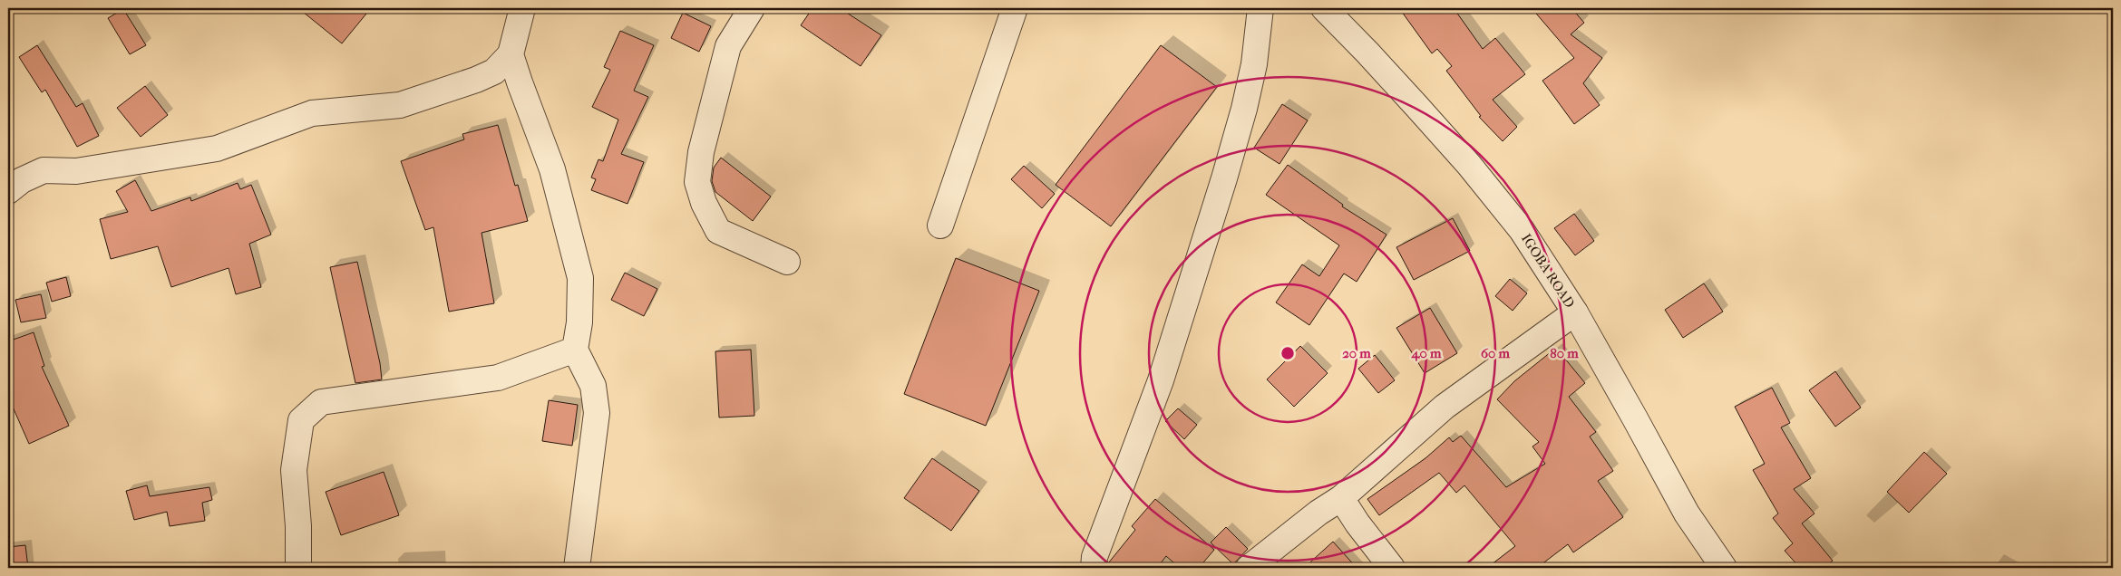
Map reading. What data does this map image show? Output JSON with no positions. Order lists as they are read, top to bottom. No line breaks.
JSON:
{"streets":{"street":["IGOBA ROAD"]},"rings":["20 m","40 m","60 m","80 m"]}
